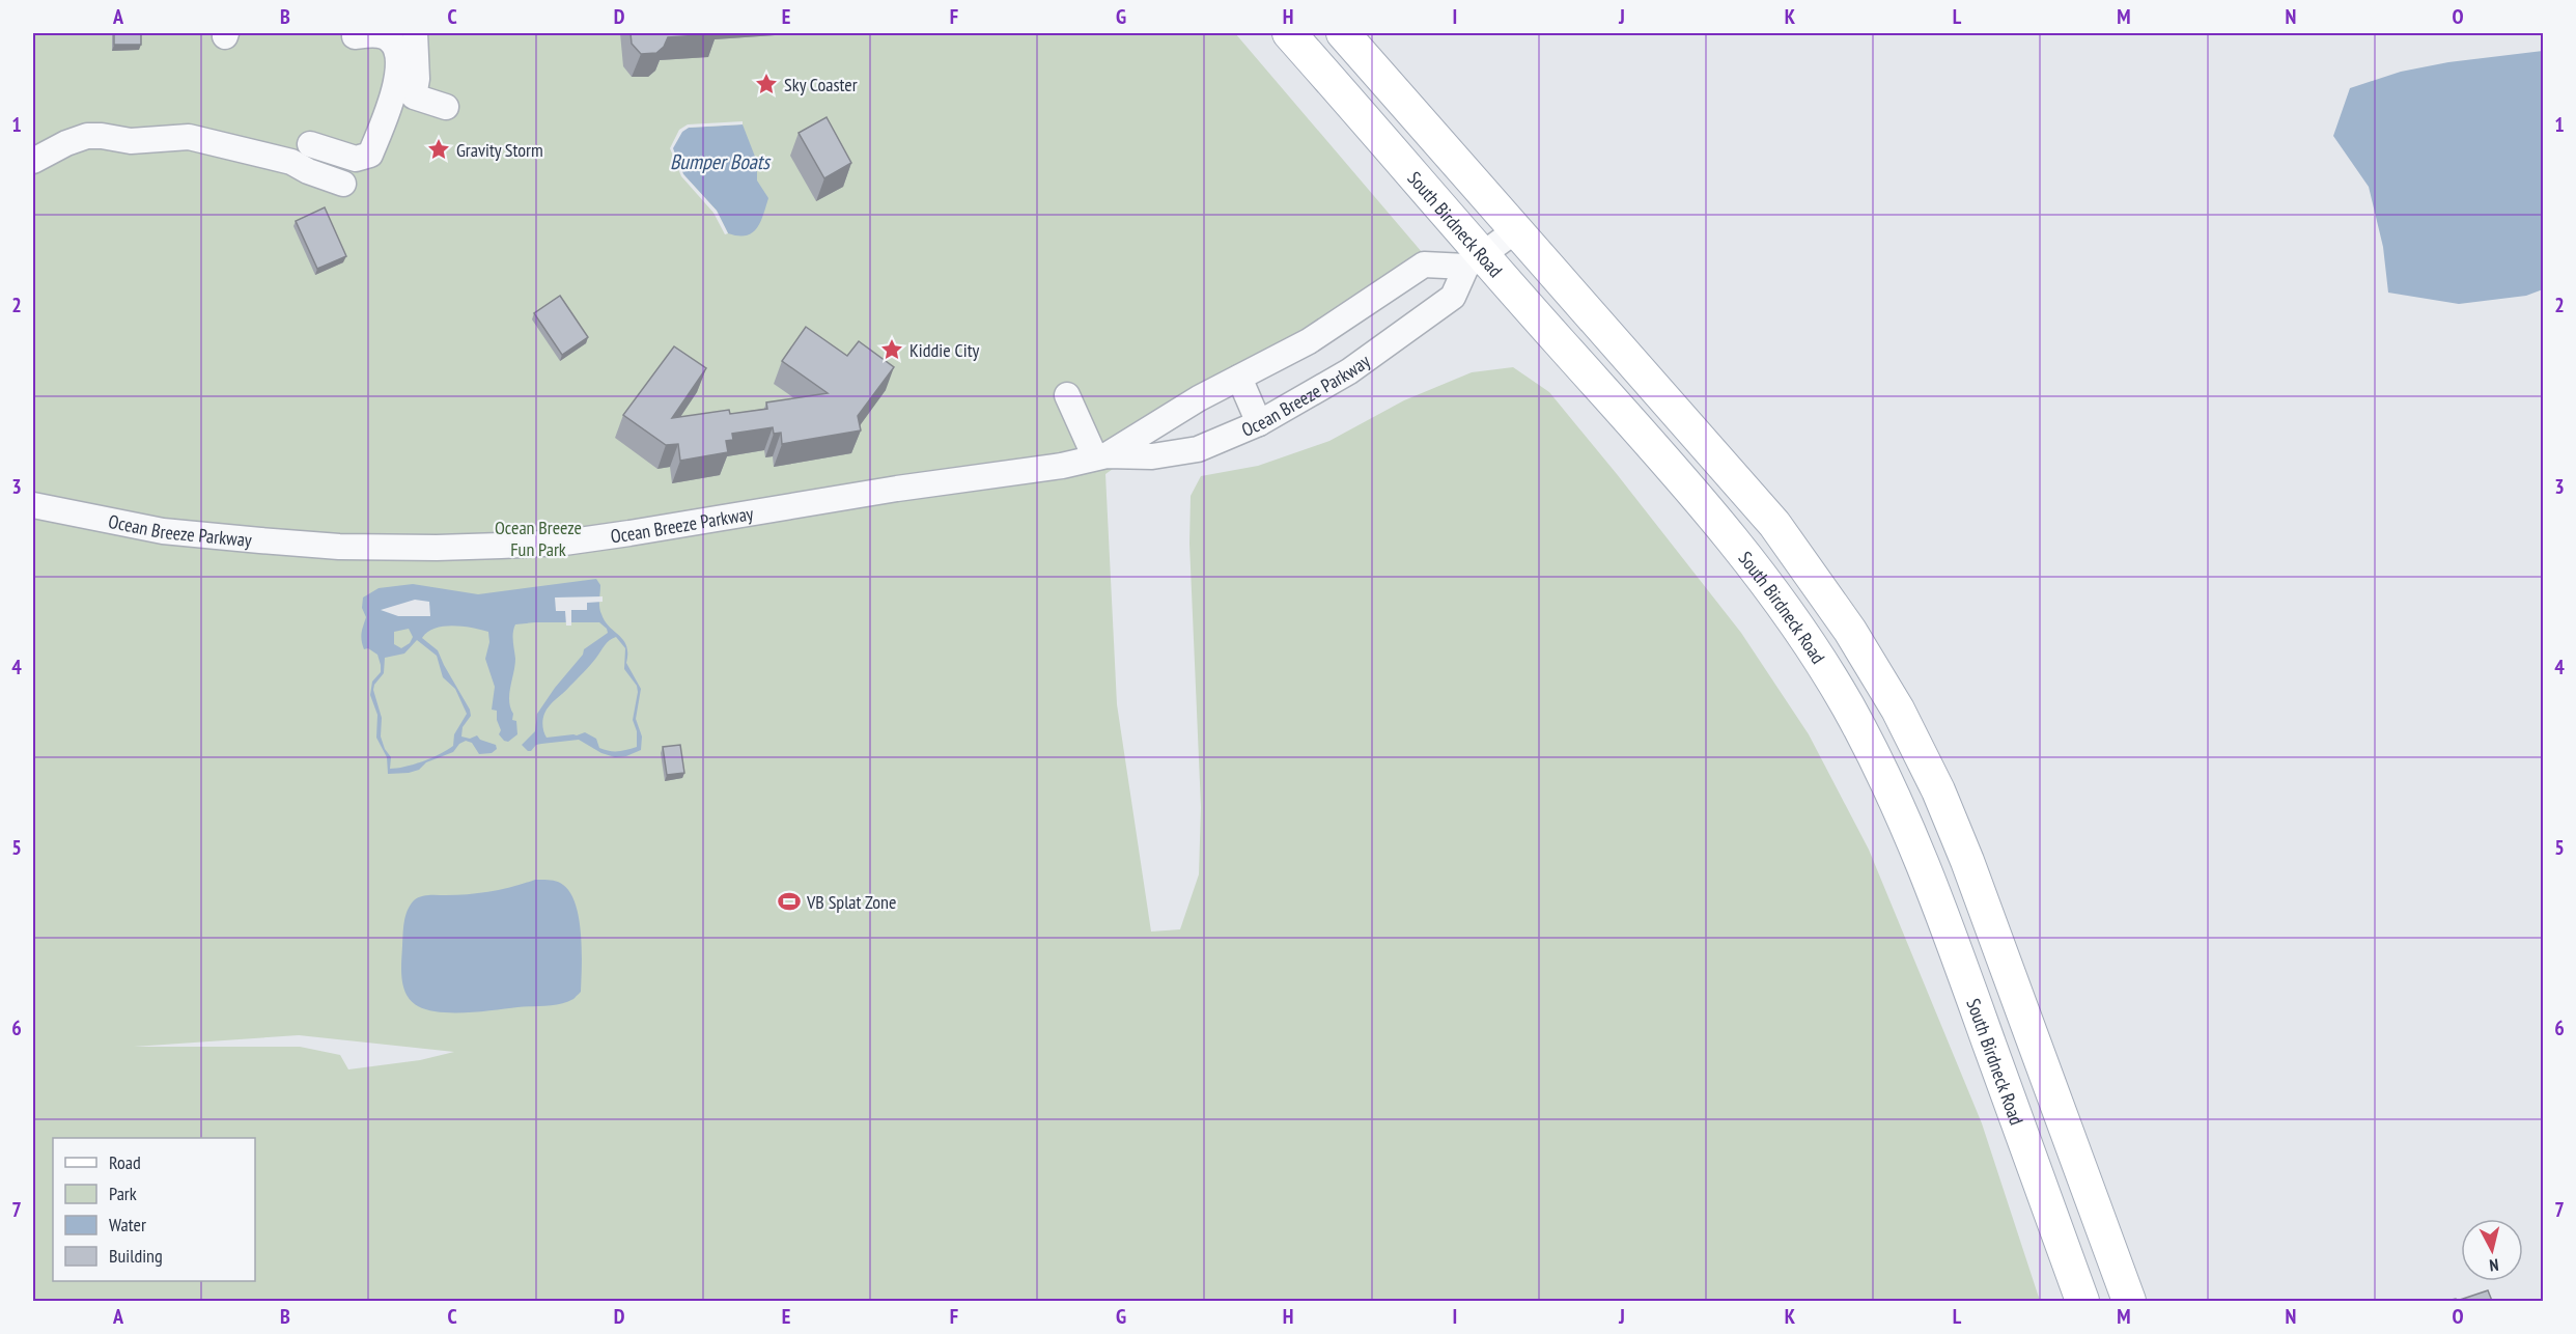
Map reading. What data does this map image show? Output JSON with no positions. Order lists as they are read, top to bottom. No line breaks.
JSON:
{"streets":{"main road":["South Birdneck Road"],"street":["Ocean Breeze Parkway"]},"crossings":[["South Birdneck Road","Ocean Breeze Parkway"]],"water":["Bumper Boats"],"parks":["Ocean Breeze Fun Park"],"places":{"place":["Sky Coaster","Gravity Storm","Kiddie City"],"sports":["VB Splat Zone"]},"legend":["Road","Park","Water","Building"],"north":"bottom","grid":{"columns":["A","B","C","D","E","F","G","H","I","J","K","L","M","N","O"],"rows":["1","2","3","4","5","6","7"]}}
